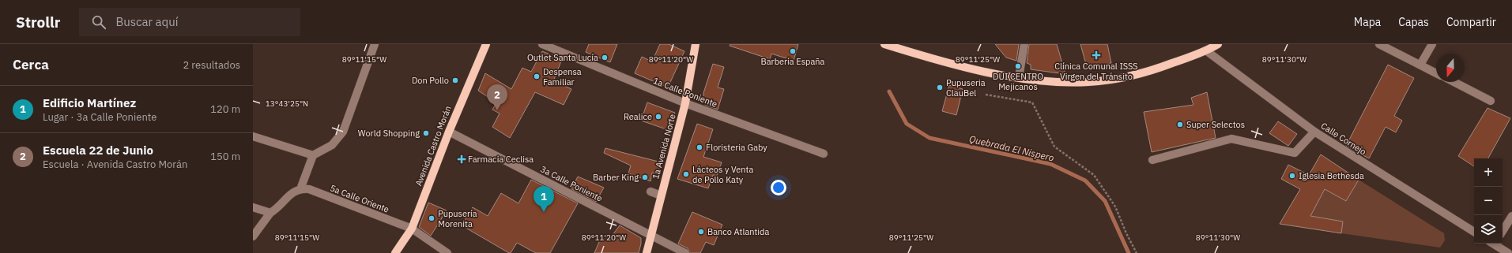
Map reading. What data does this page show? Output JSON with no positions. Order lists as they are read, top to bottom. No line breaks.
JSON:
{"streets":{"main road":["Avenida Castro Morán","1a Avenida Norte"],"street":["1a Calle Poniente","Calle Cornejo","3a Calle Poniente","5a Calle Oriente"]},"crossings":[["1a Calle Poniente","1a Avenida Norte"],["Avenida Castro Morán","3a Calle Poniente"],["Avenida Castro Morán","5a Calle Oriente"],["1a Avenida Norte","3a Calle Poniente"]],"water":["Quebrada El Nispero"],"places":{"other":["Barbería España","Outlet Santa Lucía","DUI CENTRO Mejicanos","Despensa Familiar","Don Pollo","Pupuseria ClauBel","Realice","Super Selectos","World Shopping","Floristeria Gaby","Lácteos y Venta de Pollo Katy","Iglesia Bethesda","Barber King","Pupusería Morenita","Banco Atlantida"],"health":["Clínica Comunal ISSS Virgen del Tránsito","Farmacia Ceclisa"]},"north":"bottom","page":{"header":"Strollr","search":"Buscar aquí","nav":["Mapa","Capas","Compartir"],"heading":["Cerca","2 resultados"],"pins":["2","1"],"list":[{"mark":"1","name":"Edificio Martínez","note":"Lugar · 3a Calle Poniente","value":"120 m"},{"mark":"2","name":"Escuela 22 de Junio","note":"Escuela · Avenida Castro Morán","value":"150 m"}],"map_buttons":["+","−"]},"coordinates":["89°11'25\"W","89°11'30\"W","89°11'15\"W","89°11'20\"W","13°43'25\"N"]}
